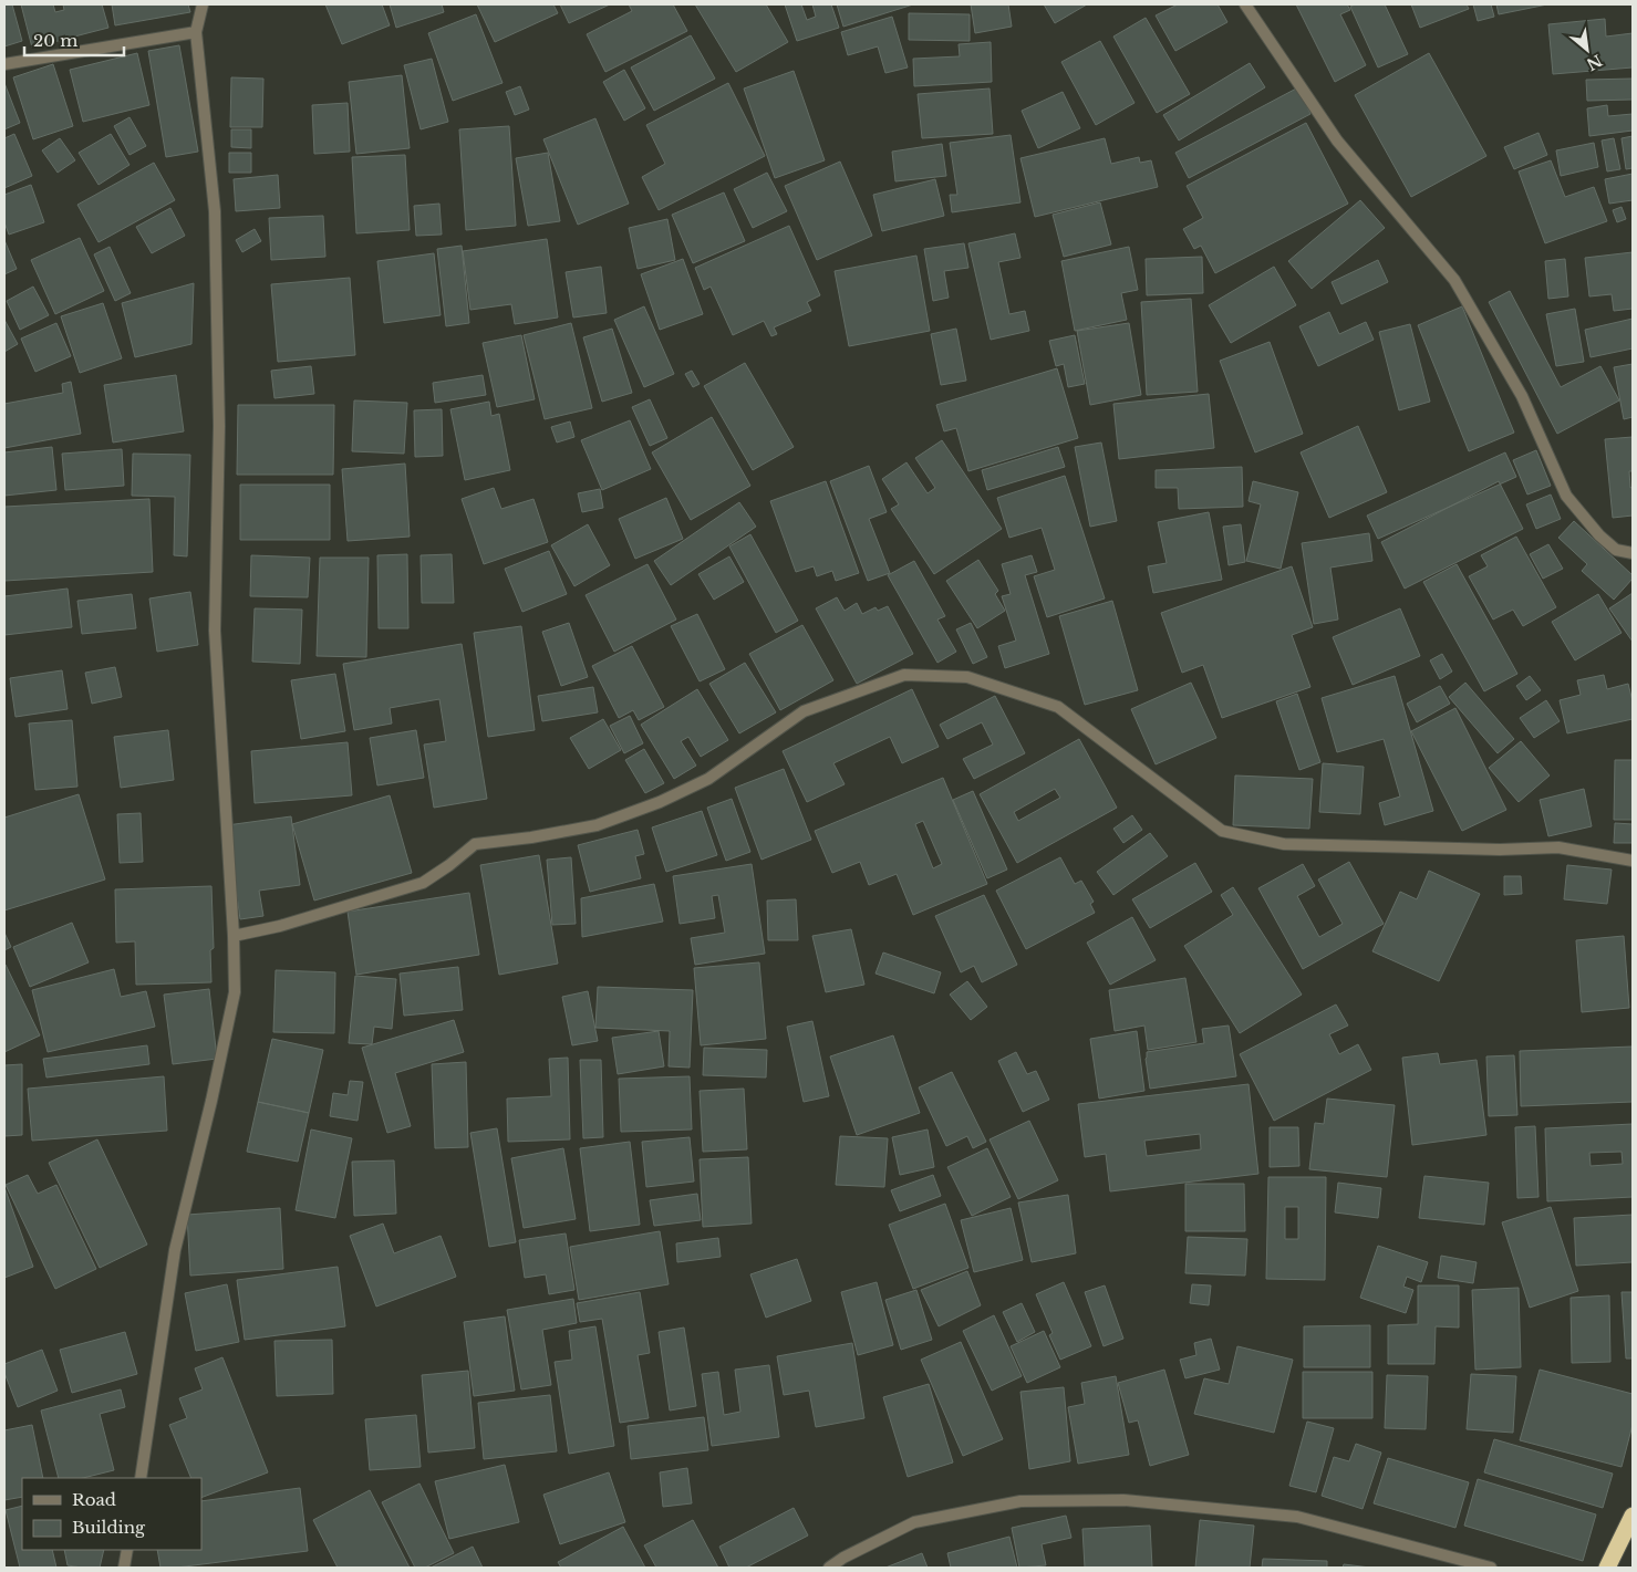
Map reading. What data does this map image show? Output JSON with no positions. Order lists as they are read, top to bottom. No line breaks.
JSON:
{"legend":["Road","Building"],"scale_bar":"20 m","north":"bottom right"}
